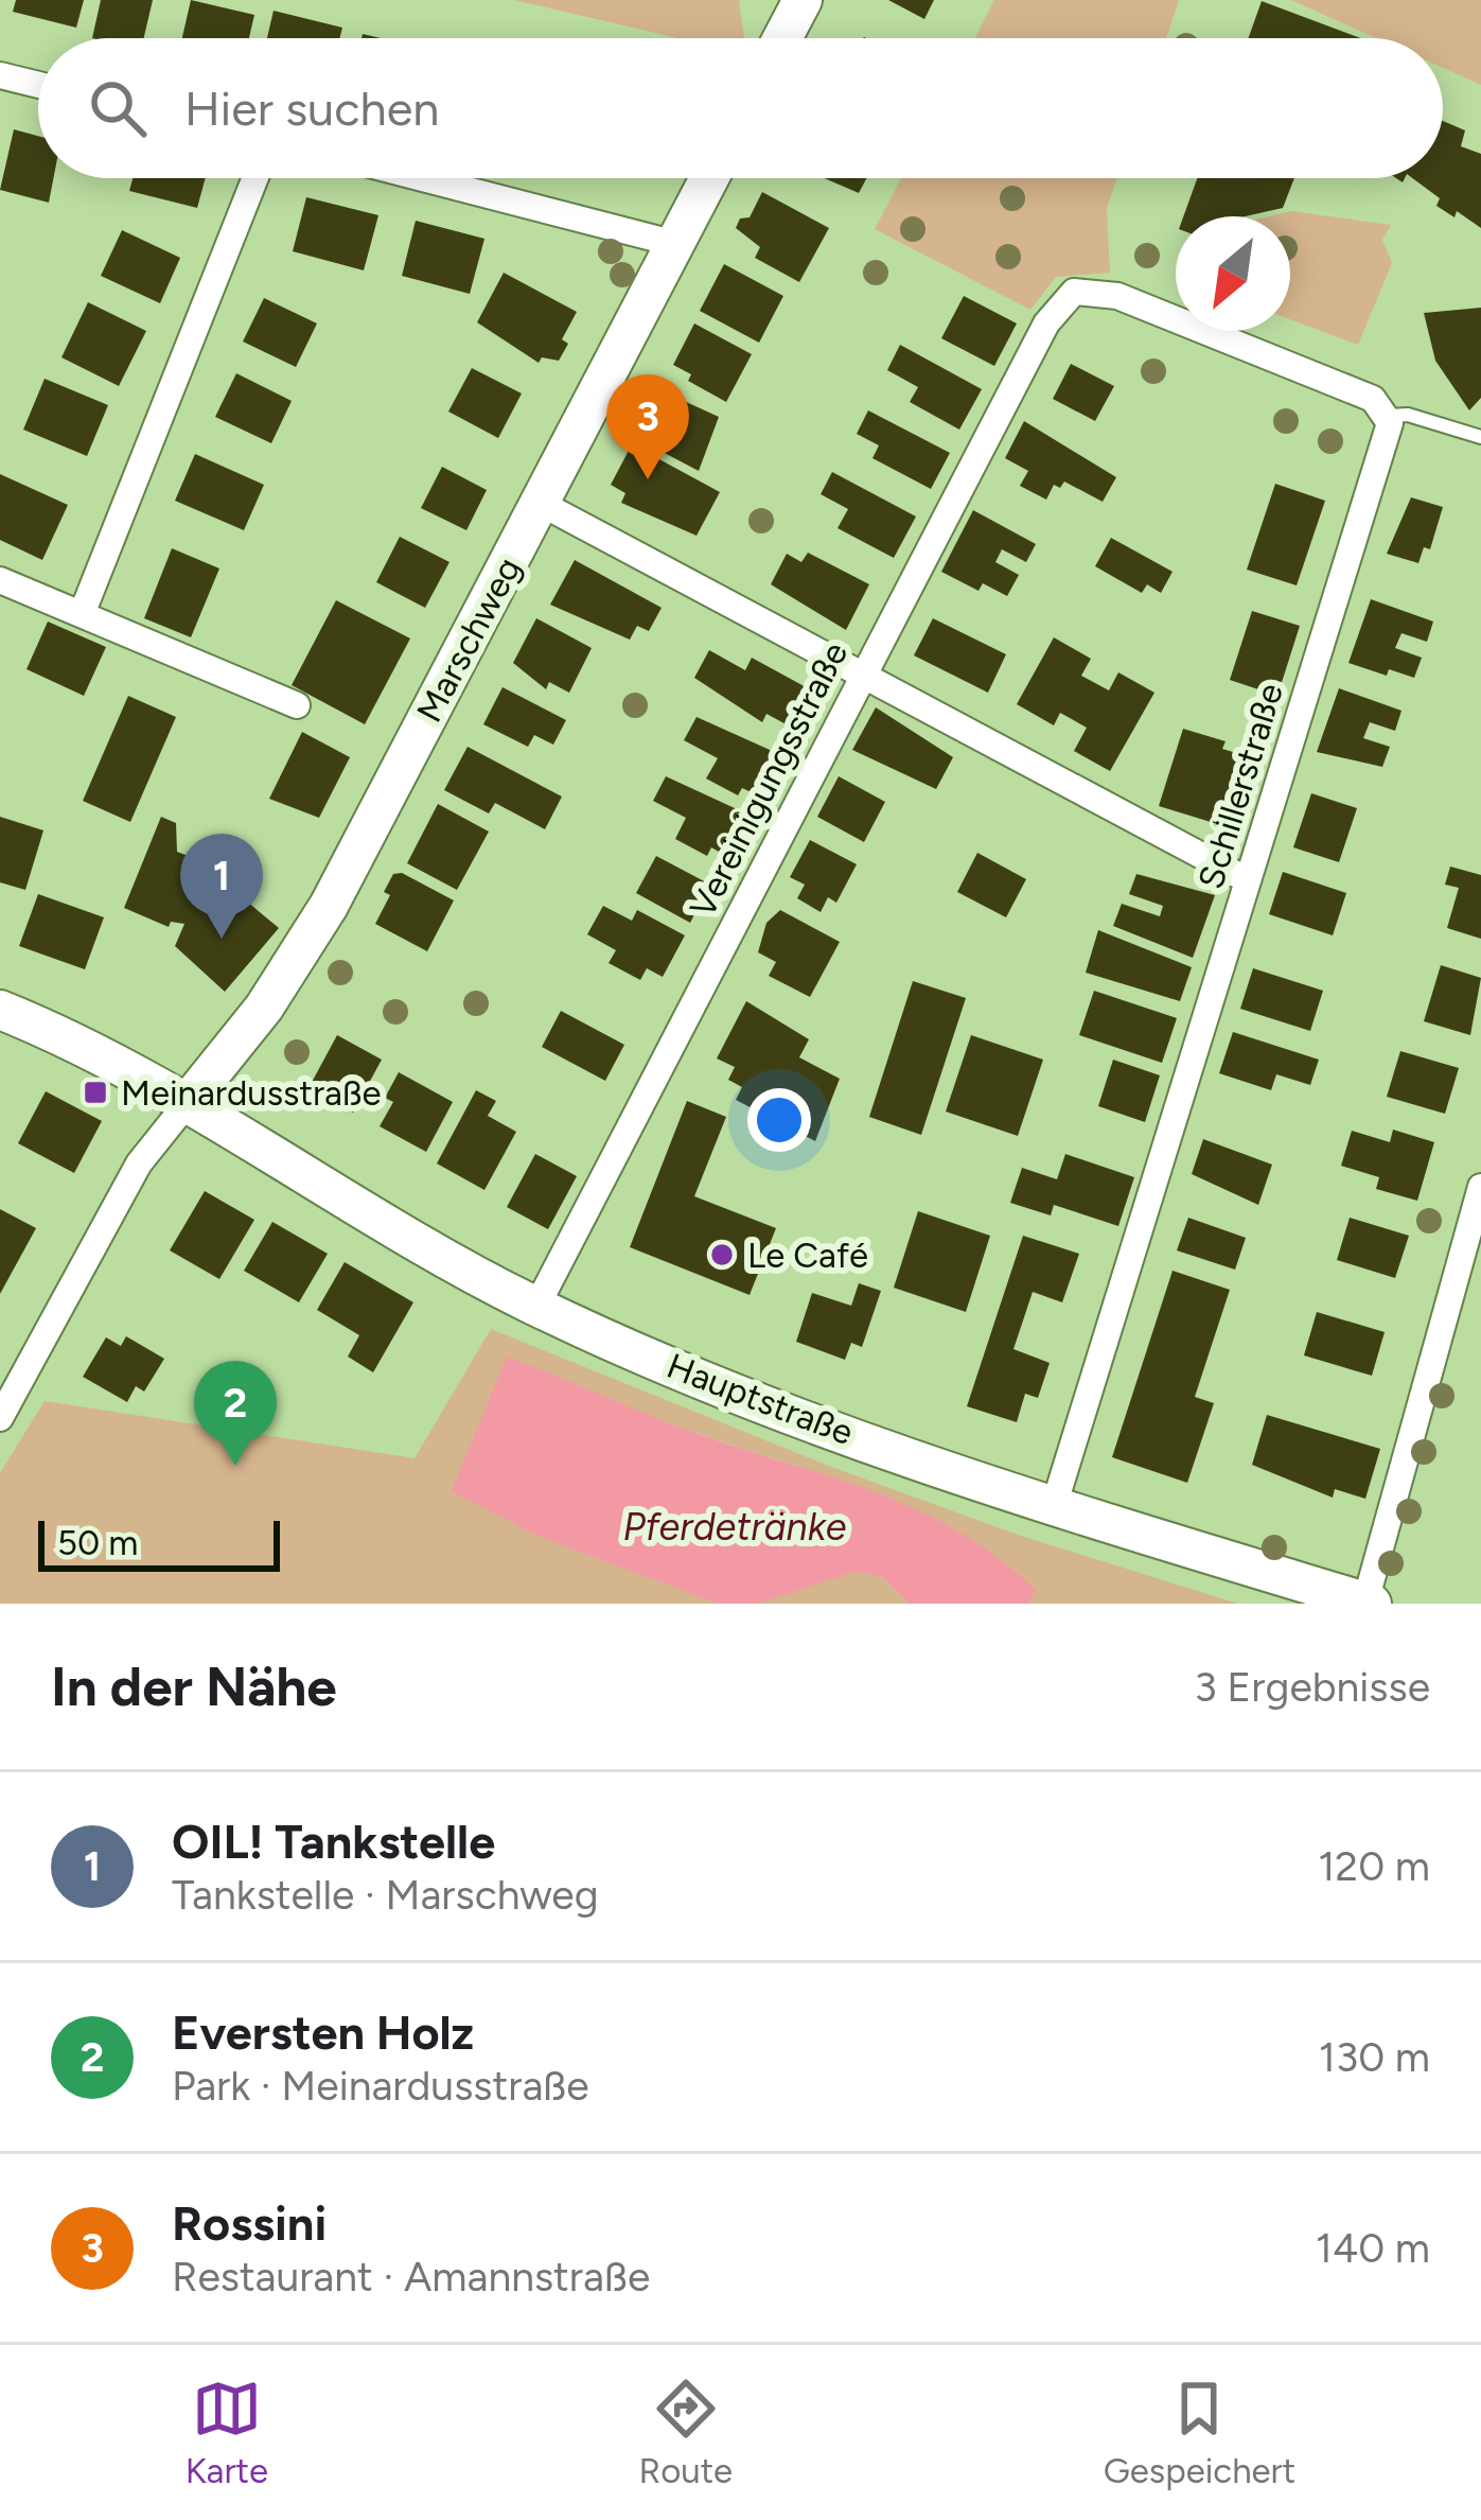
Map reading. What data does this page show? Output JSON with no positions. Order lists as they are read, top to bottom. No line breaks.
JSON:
{"streets":{"street":["Marschweg","Vereinigungsstraße","Schillerstraße","Hauptstraße"]},"crossings":[["Marschweg","Hauptstraße"],["Vereinigungsstraße","Schillerstraße"],["Vereinigungsstraße","Hauptstraße"],["Schillerstraße","Hauptstraße"]],"water":["Pferdetränke"],"places":{"transit":["Meinardusstraße"],"other":["Le Café"]},"scale_bar":"50 m","north":"bottom left","page":{"search":"Hier suchen","pins":["3","1","2"],"scale":"50 m","heading":["In der Nähe","3 Ergebnisse"],"list":[{"mark":"1","name":"OIL! Tankstelle","note":"Tankstelle · Marschweg","value":"120 m"},{"mark":"2","name":"Eversten Holz","note":"Park · Meinardusstraße","value":"130 m"},{"mark":"3","name":"Rossini","note":"Restaurant · Amannstraße","value":"140 m"}],"nav":["Karte","Route","Gespeichert"]}}
